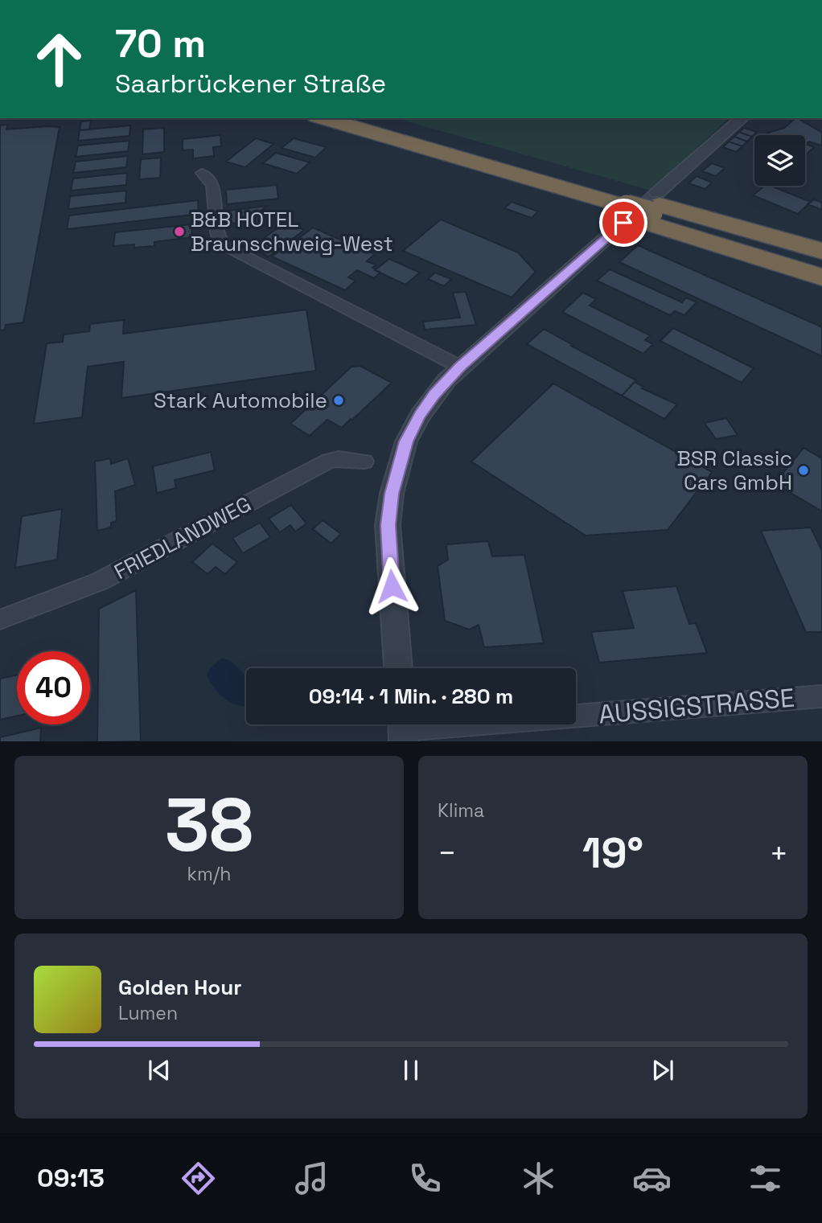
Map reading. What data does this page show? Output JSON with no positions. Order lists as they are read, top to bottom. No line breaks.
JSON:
{"streets":{"street":["FRIEDLANDWEG","AUSSIGSTRASSE"]},"places":["B&B HOTEL Braunschweig-West","Stark Automobile","BSR Classic Cars GmbH"],"page":{"turn":["70 m","Saarbrückener Straße"],"limit":"40","trip":"09:14 · 1 Min. · 280 m","tile":[["38","km/h"],"Klima"],"heat":["−","19°","+"],"song":["Golden Hour","Lumen"],"tabs":"09:13"}}
